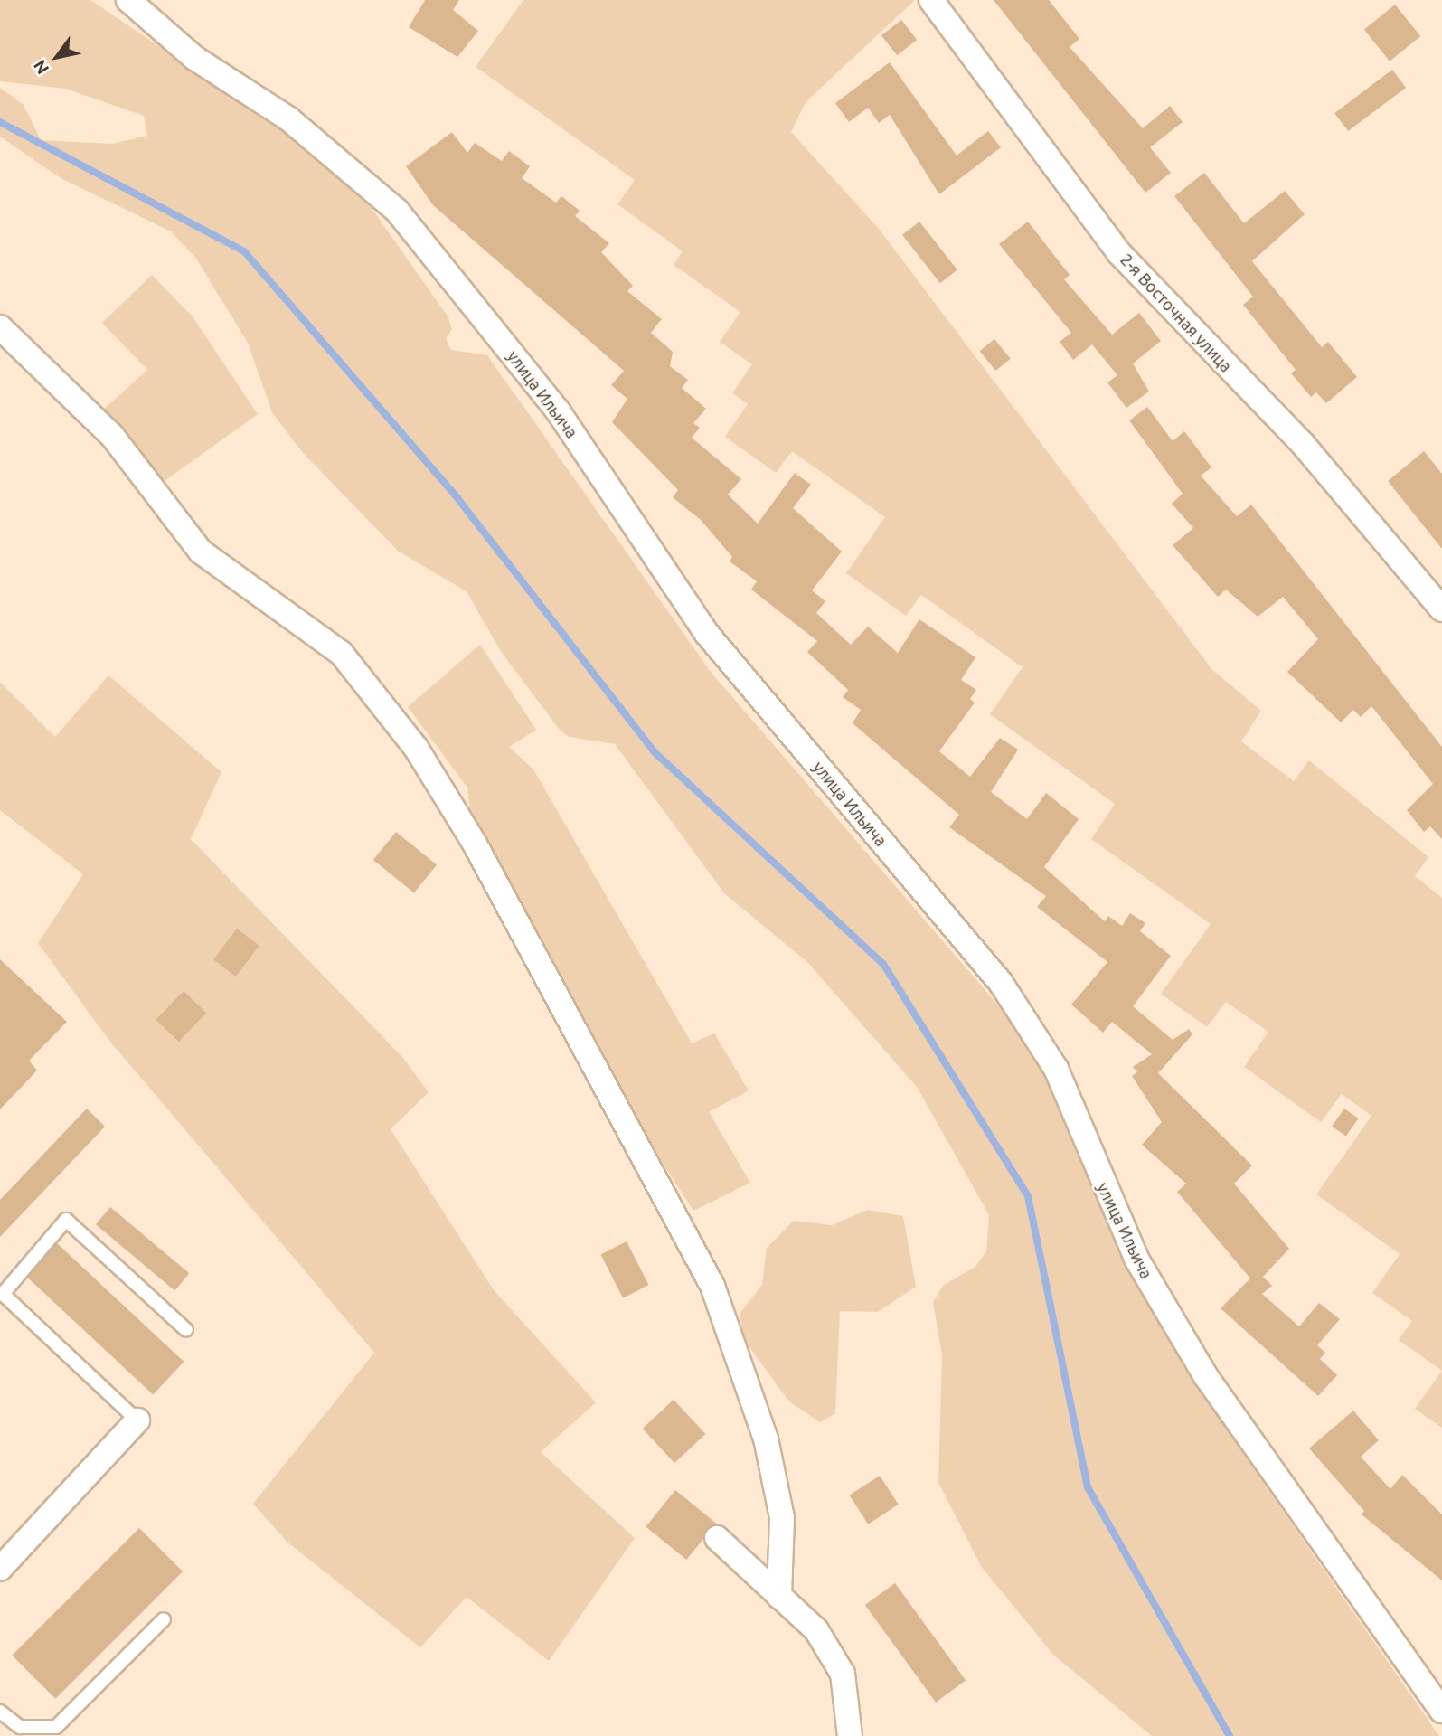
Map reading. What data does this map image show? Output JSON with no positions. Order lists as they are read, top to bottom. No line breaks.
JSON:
{"streets":{"street":["2-я Восточная улица","улица Ильича"]},"north":"bottom left"}
